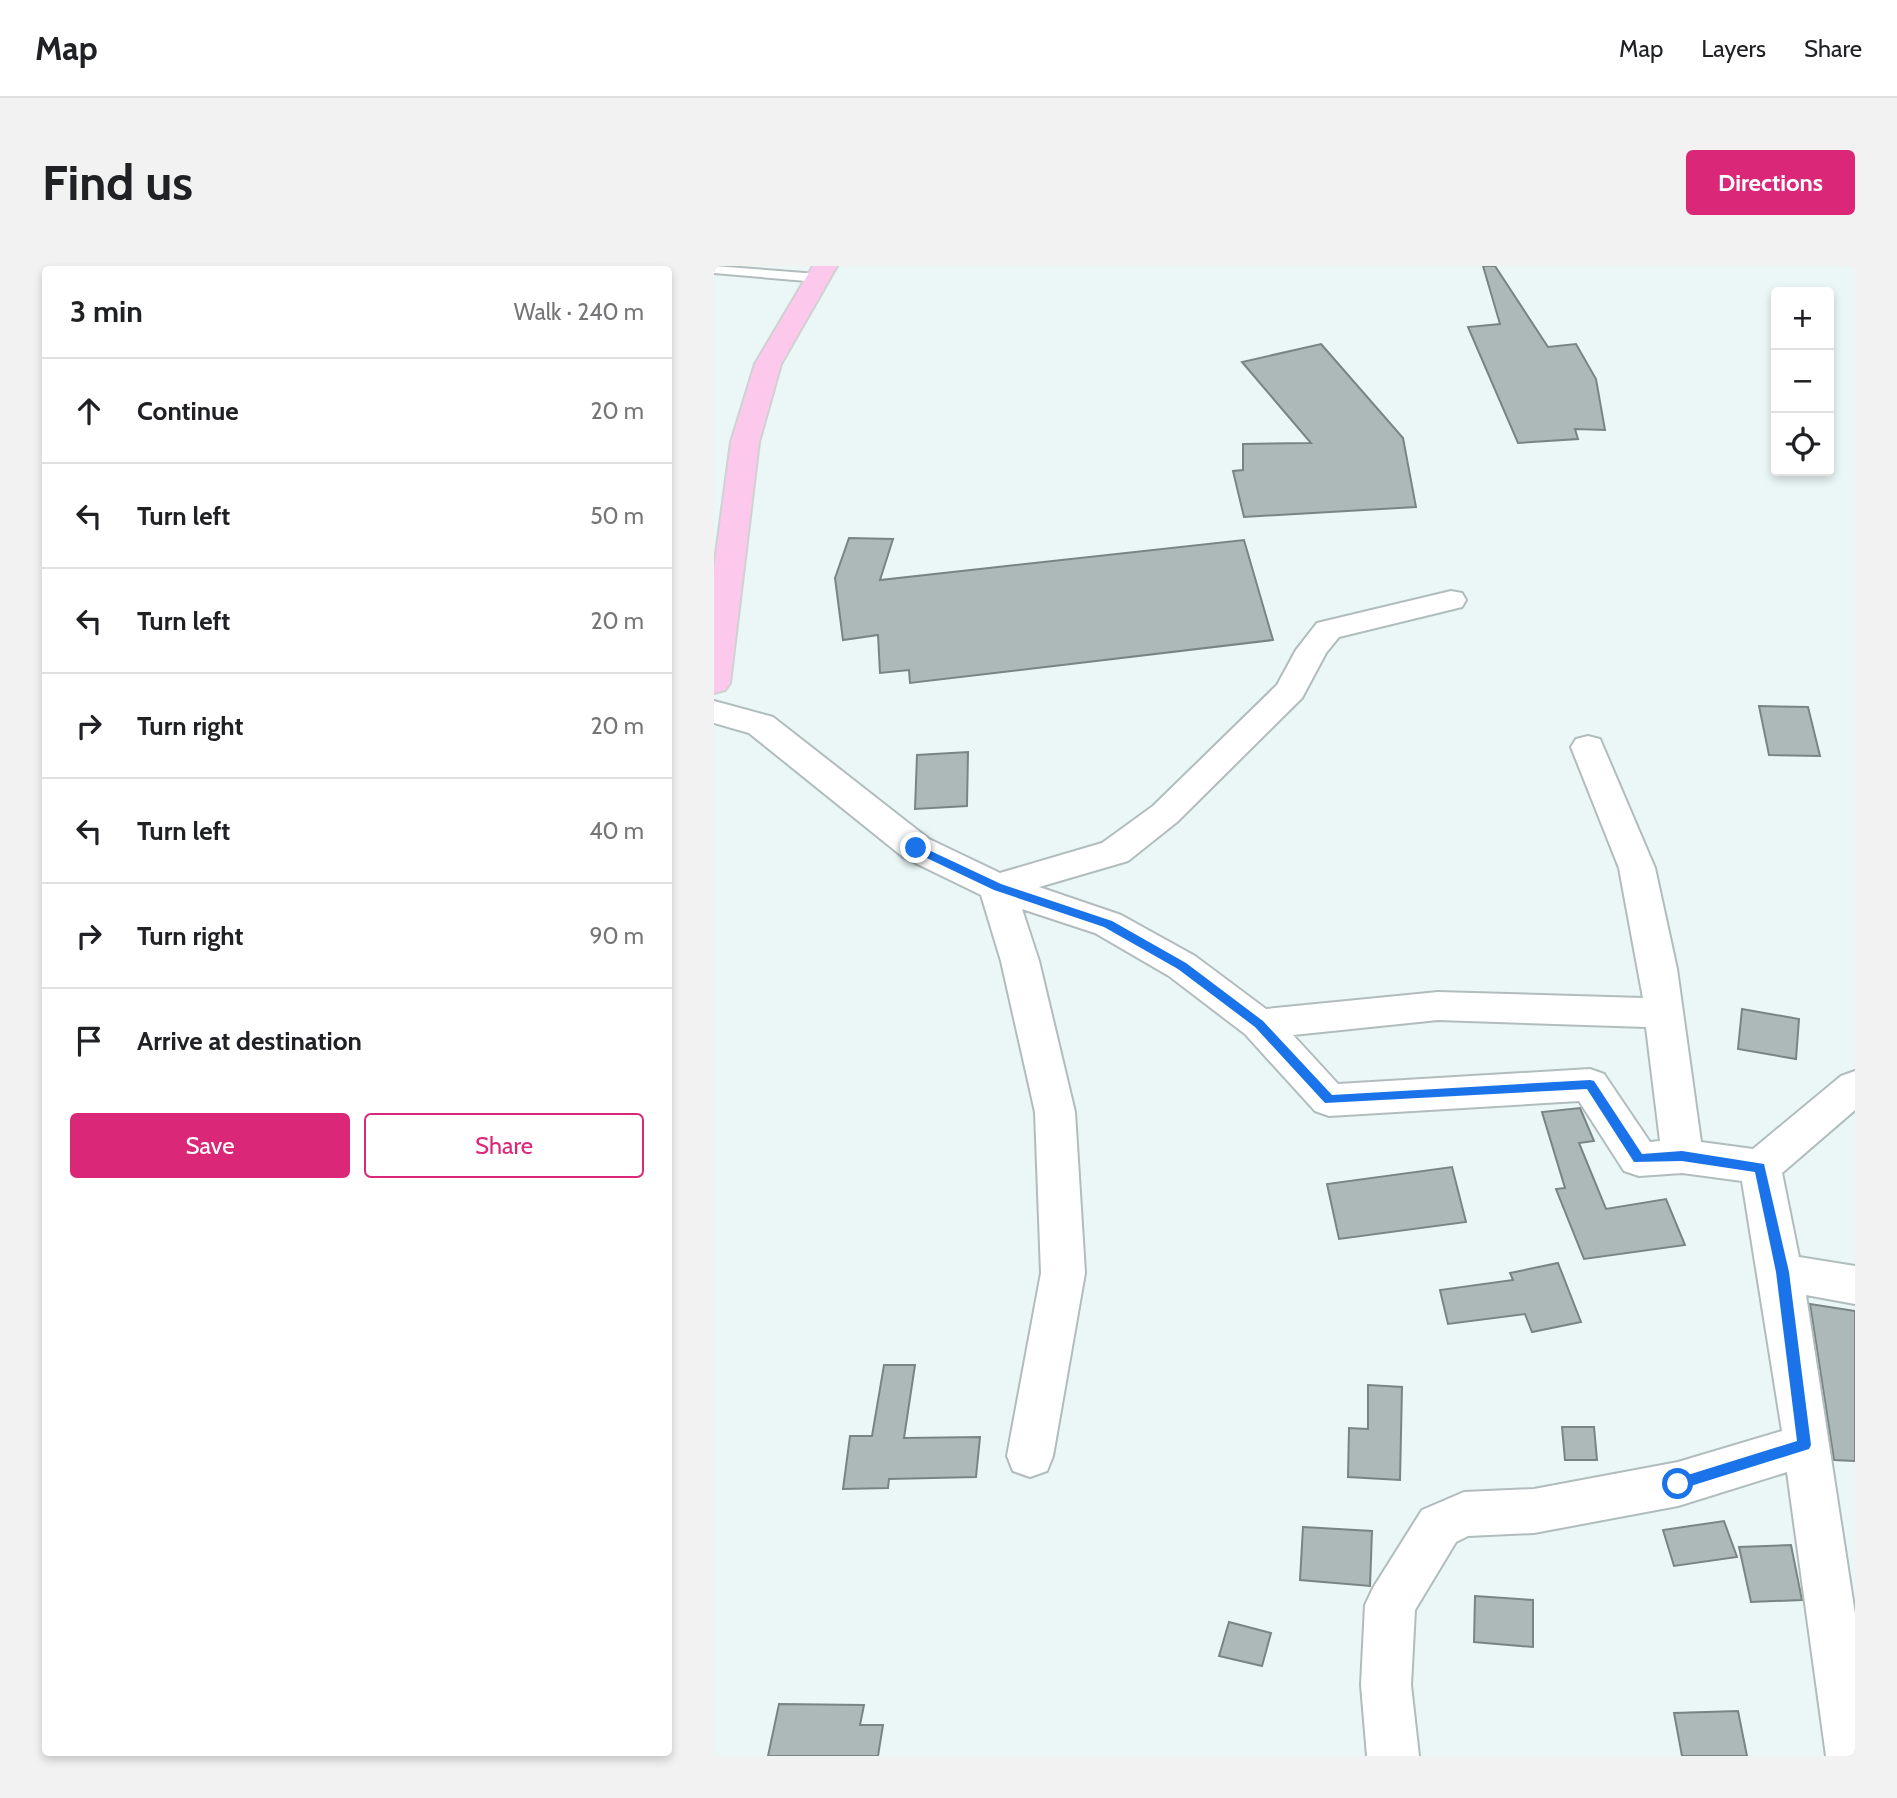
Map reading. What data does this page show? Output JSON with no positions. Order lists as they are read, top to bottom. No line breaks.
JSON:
{"page":{"header":"Map","nav":["Map","Layers","Share"],"buttons":["Directions",["Save","Share"]],"title":"Find us","heading":["3 min","Walk · 240 m"],"map_buttons":["+","−"],"list":[["Continue","20 m"],["Turn left","50 m"],["Turn left","20 m"],["Turn right","20 m"],["Turn left","40 m"],["Turn right","90 m"],"Arrive at destination"]}}
